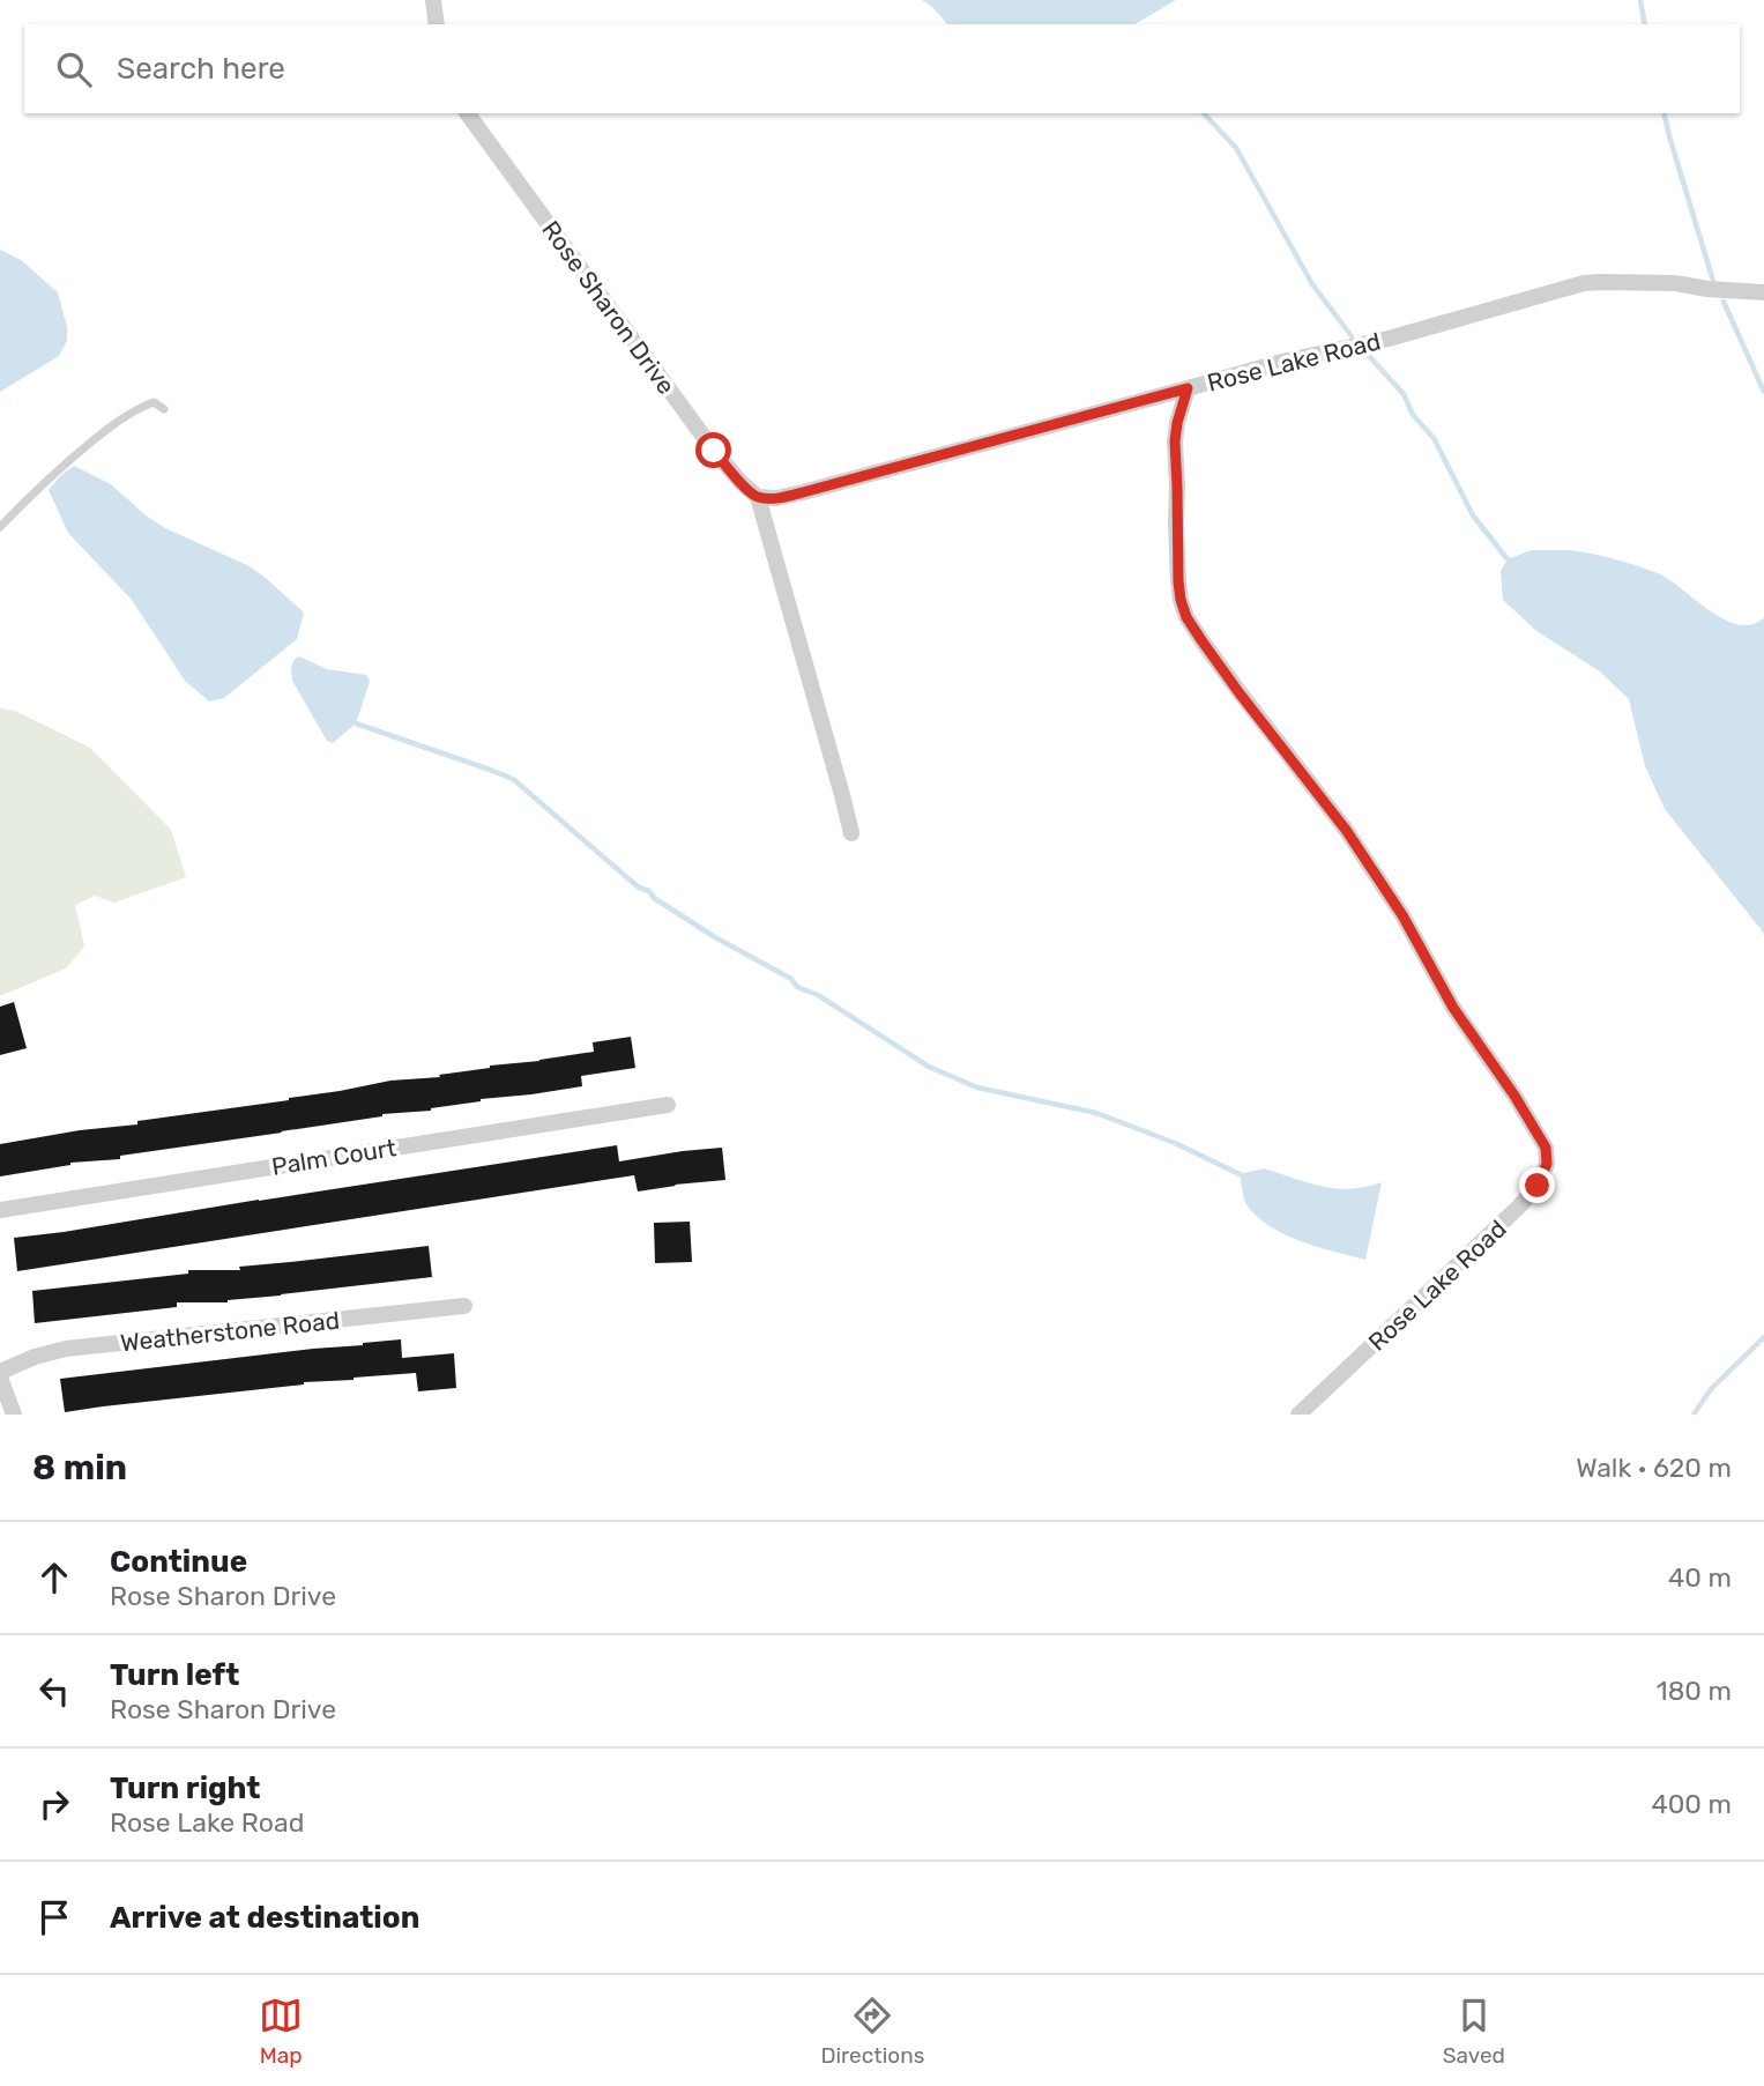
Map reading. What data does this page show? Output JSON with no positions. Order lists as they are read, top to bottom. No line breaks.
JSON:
{"streets":{"street":["Rose Sharon Drive","Rose Lake Road","Palm Court","Weatherstone Road"]},"page":{"search":"Search here","heading":["8 min","Walk · 620 m"],"list":[["Continue","Rose Sharon Drive","40 m"],["Turn left","Rose Sharon Drive","180 m"],["Turn right","Rose Lake Road","400 m"],"Arrive at destination"],"nav":["Map","Directions","Saved"]}}
